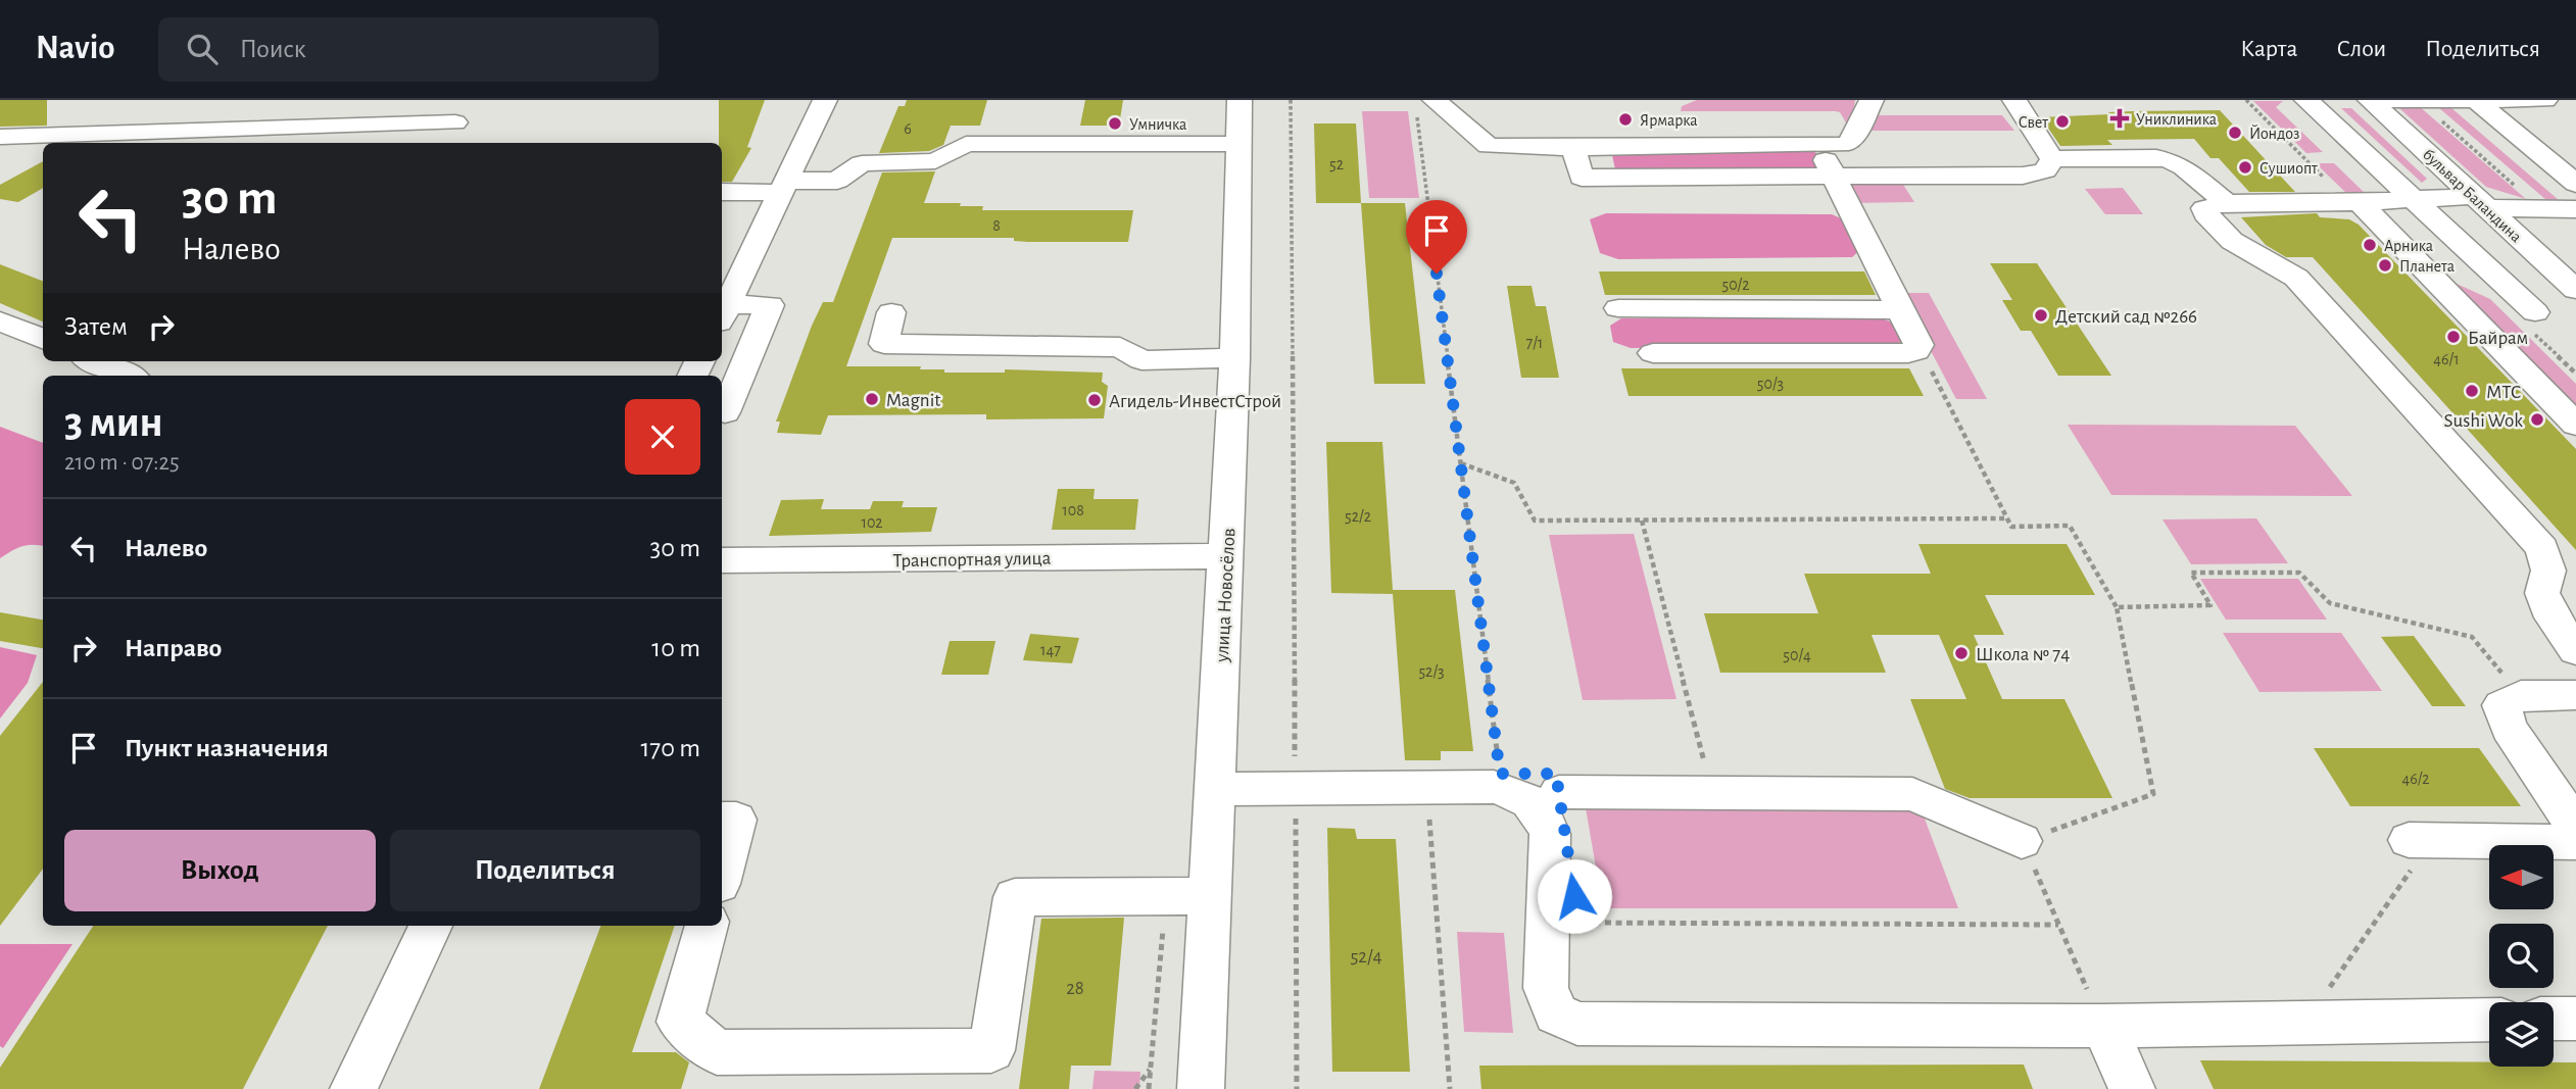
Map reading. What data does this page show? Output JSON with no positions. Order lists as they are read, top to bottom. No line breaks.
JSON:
{"streets":{"street":["бульвар Баландина","Транспортная улица","улица Новосёлов"]},"crossings":[["Транспортная улица","улица Новосёлов"]],"places":{"health":["Униклиника"],"other":["Ярмарка","Свет","Умничка","Йондоз","Сушиопт","Арника","Планета","Детский сад №266","Байрам","МТС","Magnit","Агидель-ИнвестСтрой","Sushi Wok","Школа № 74"]},"house_numbers":["6","52","8","50/2","7/1","46/1","50/3","108","52/2","102","147","50/4","52/3","46/2","52/4","28"],"north":"left","page":{"header":"Navio","search":"Поиск","nav":["Карта","Слои","Поделиться"],"turn":["30 m","Налево"],"then":"Затем","heading":["3 мин","210 m · 07:25"],"list":[{"name":"Налево","value":"30 m"},{"name":"Направо","value":"10 m"},{"name":"Пункт назначения","value":"170 m"}],"buttons":["Выход","Поделиться"]}}
